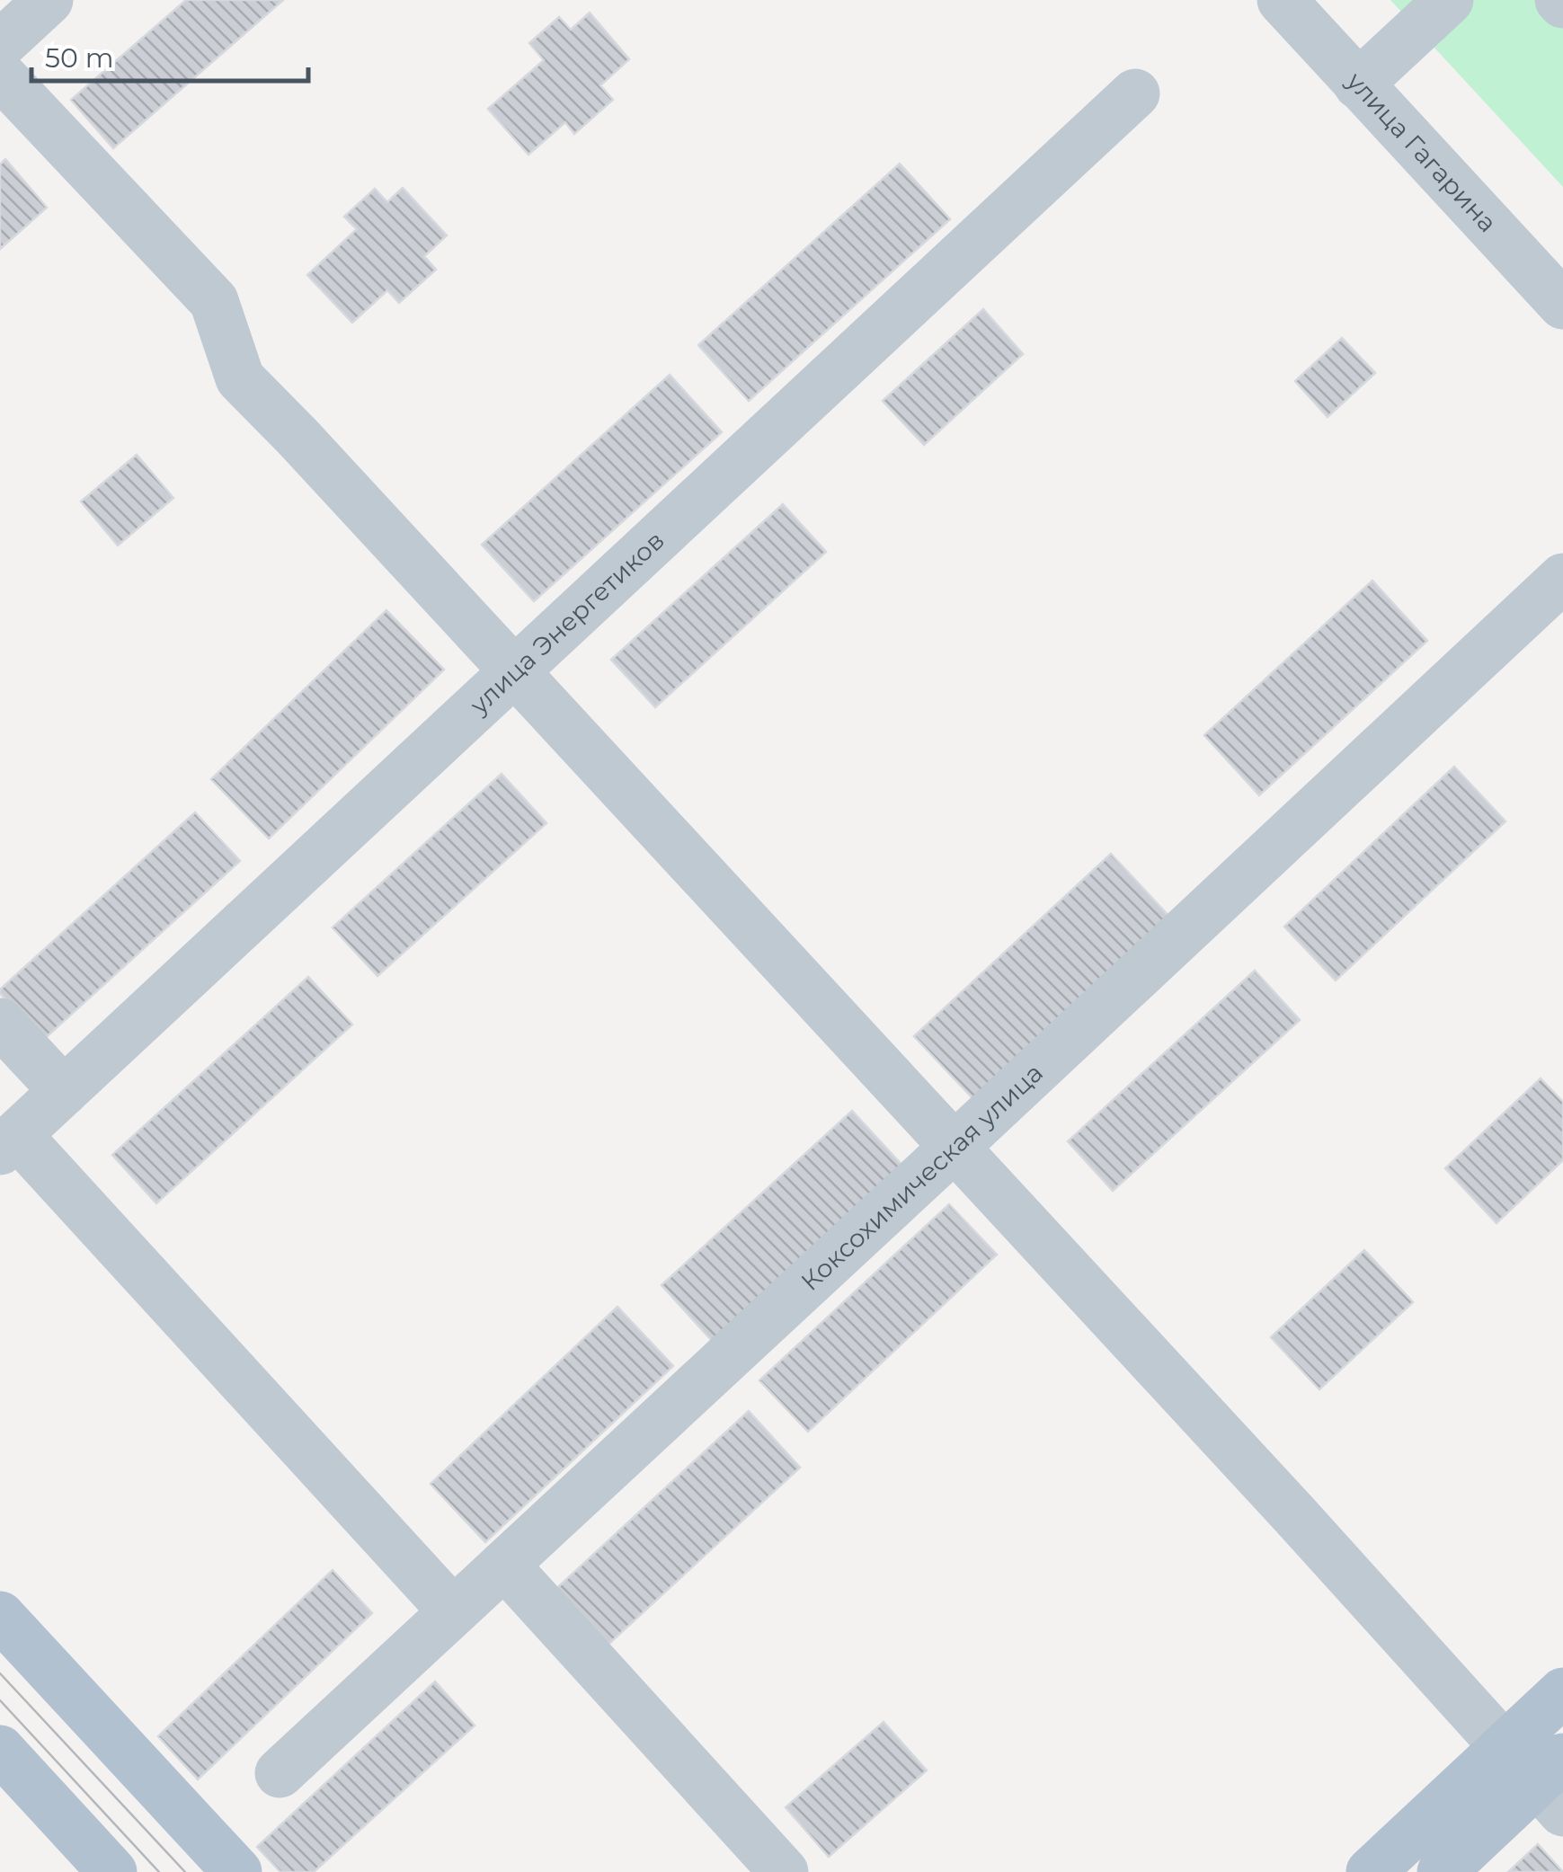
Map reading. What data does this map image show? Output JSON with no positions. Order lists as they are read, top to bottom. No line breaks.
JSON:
{"streets":{"street":["улица Гагарина","улица Энергетиков","Коксохимическая улица"]},"scale_bar":"50 m"}
